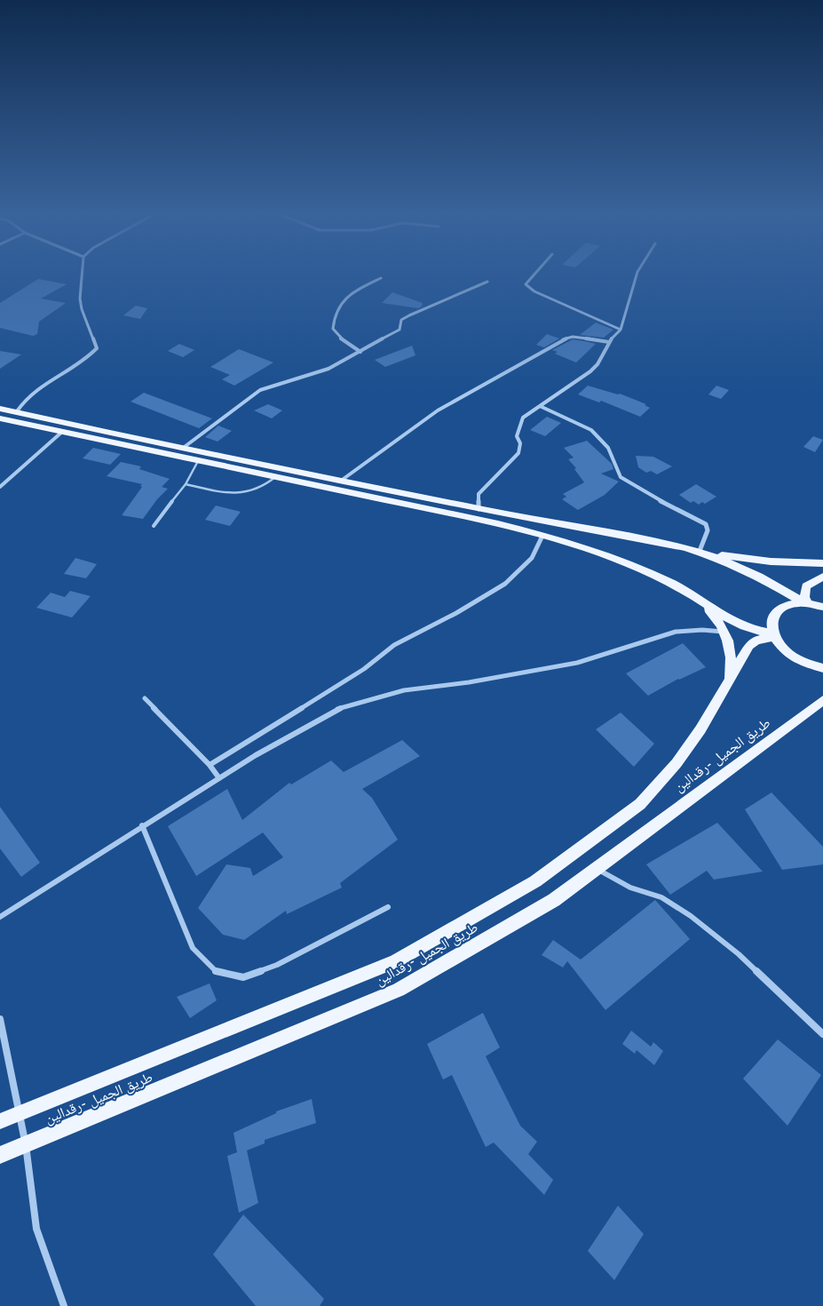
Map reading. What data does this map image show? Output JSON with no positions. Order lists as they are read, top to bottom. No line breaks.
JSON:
{"streets":{"main road":["طريق الجميل -رقدالين"]}}
